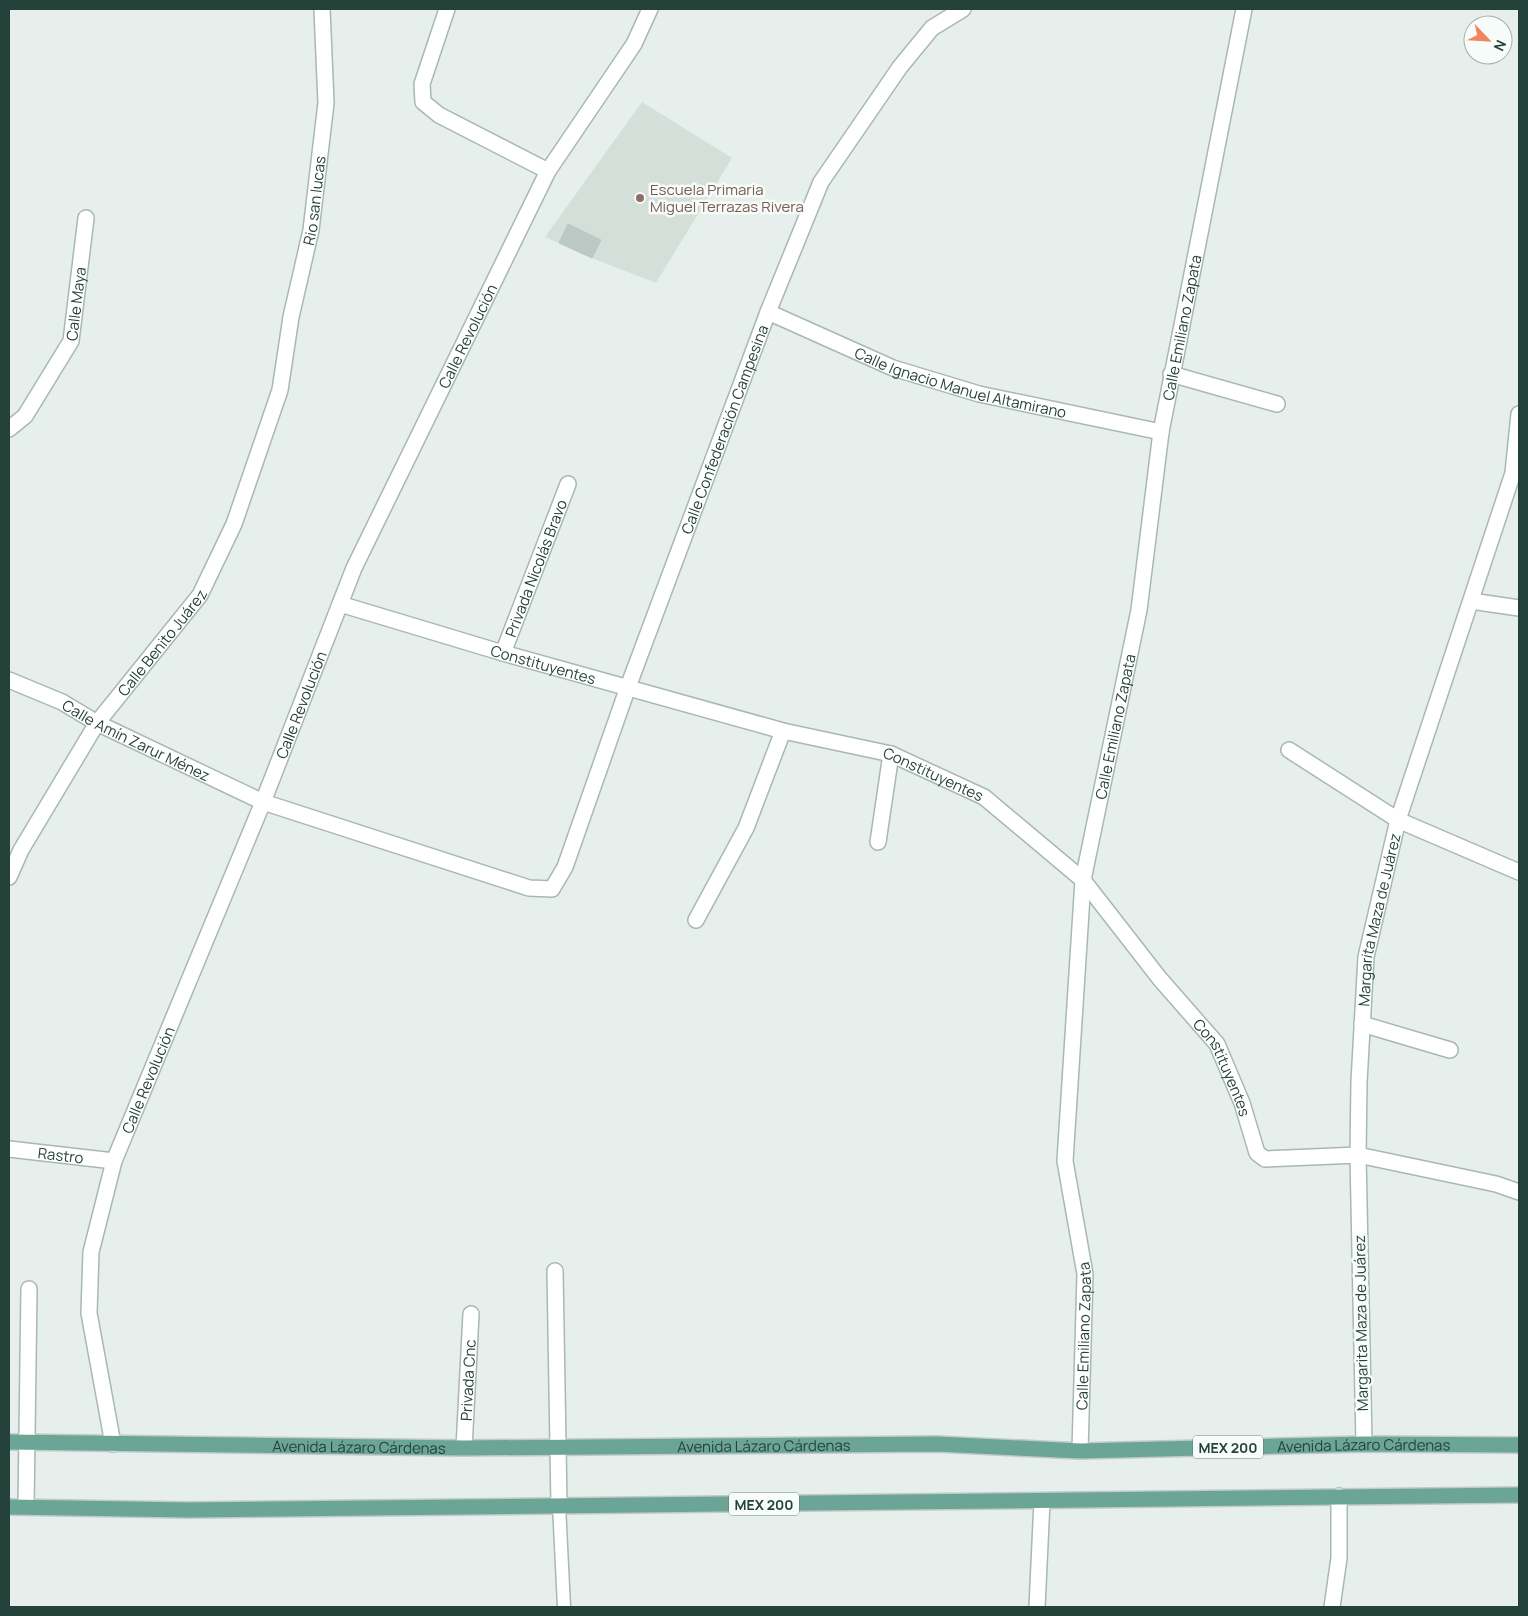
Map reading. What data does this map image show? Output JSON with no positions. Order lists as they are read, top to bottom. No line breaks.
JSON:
{"streets":{"main road":["Avenida Lázaro Cárdenas","MEX 200"],"street":["Rio san lucas","Calle Maya","Calle Emiliano Zapata","Calle Revolución","Calle Ignacio Manuel Altamirano","Calle Confederación Campesina","Privada Nicolás Bravo","Calle Benito Juárez","Constituyentes","Calle Amín Zarur Ménez","Margarita Maza de Juárez","Rastro","Privada Cnc"]},"crossings":[["Rio san lucas","Calle Benito Juárez"],["Calle Emiliano Zapata","Calle Ignacio Manuel Altamirano"],["Calle Emiliano Zapata","Constituyentes"],["Calle Emiliano Zapata","Avenida Lázaro Cárdenas"],["Calle Revolución","Constituyentes"],["Calle Revolución","Calle Amín Zarur Ménez"],["Calle Revolución","Rastro"],["Calle Revolución","Avenida Lázaro Cárdenas"],["Calle Ignacio Manuel Altamirano","Calle Confederación Campesina"],["Calle Confederación Campesina","Constituyentes"],["Calle Confederación Campesina","Calle Amín Zarur Ménez"],["Privada Nicolás Bravo","Constituyentes"],["Calle Benito Juárez","Calle Amín Zarur Ménez"],["Constituyentes","Margarita Maza de Juárez"],["Margarita Maza de Juárez","Avenida Lázaro Cárdenas"],["Privada Cnc","Avenida Lázaro Cárdenas"]],"places":["Escuela Primaria Miguel Terrazas Rivera"],"north":"bottom right"}
